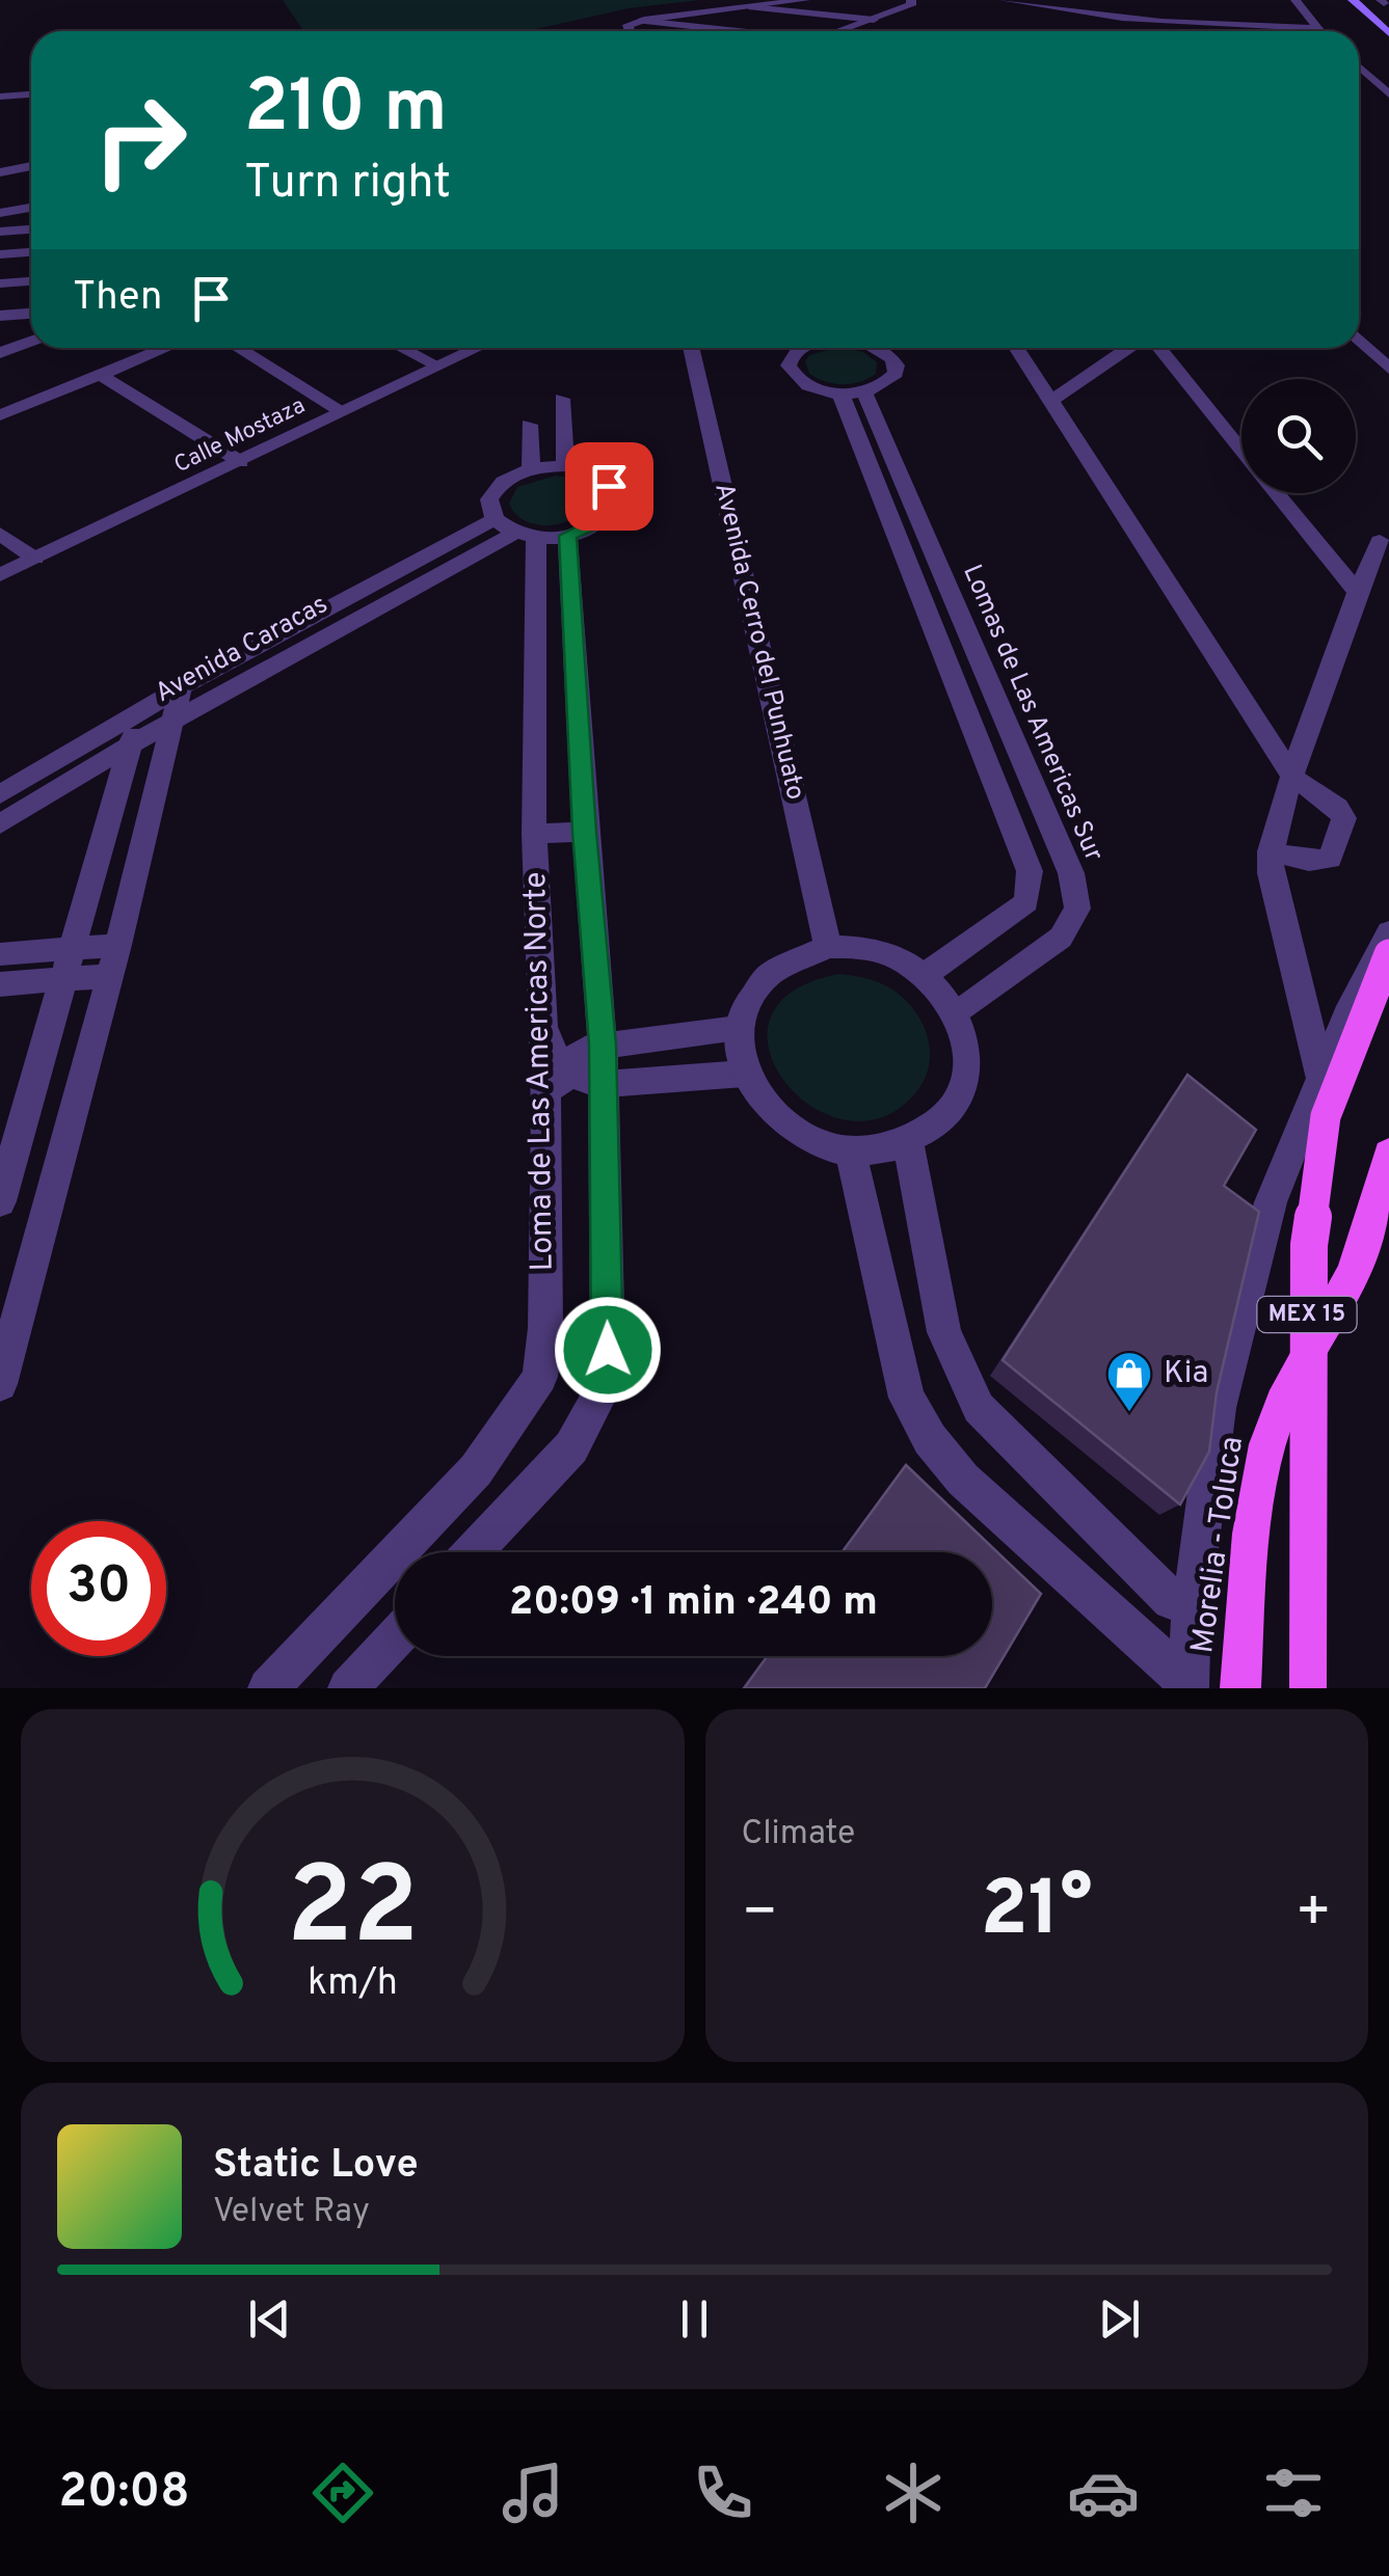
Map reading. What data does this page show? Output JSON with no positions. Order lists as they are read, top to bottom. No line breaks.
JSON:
{"streets":{"main road":["MEX 15","Morelia - Toluca"],"street":["Calle Mostaza","Avenida Cerro del Punhuato","Avenida Caracas","Lomas de Las Americas Sur","Loma de Las Americas Norte"]},"crossings":[["Avenida Cerro del Punhuato","Lomas de Las Americas Sur"],["Avenida Caracas","Loma de Las Americas Norte"]],"places":{"shop":["Kia"]},"page":{"turn":["210 m","Turn right"],"then":"Then","limit":"30","trip":"20:09 · 1 min · 240 m","tile":"Climate","heat":["−","21°","+"],"song":["Static Love","Velvet Ray"],"tabs":"20:08","gauge":["22","km/h"]}}
